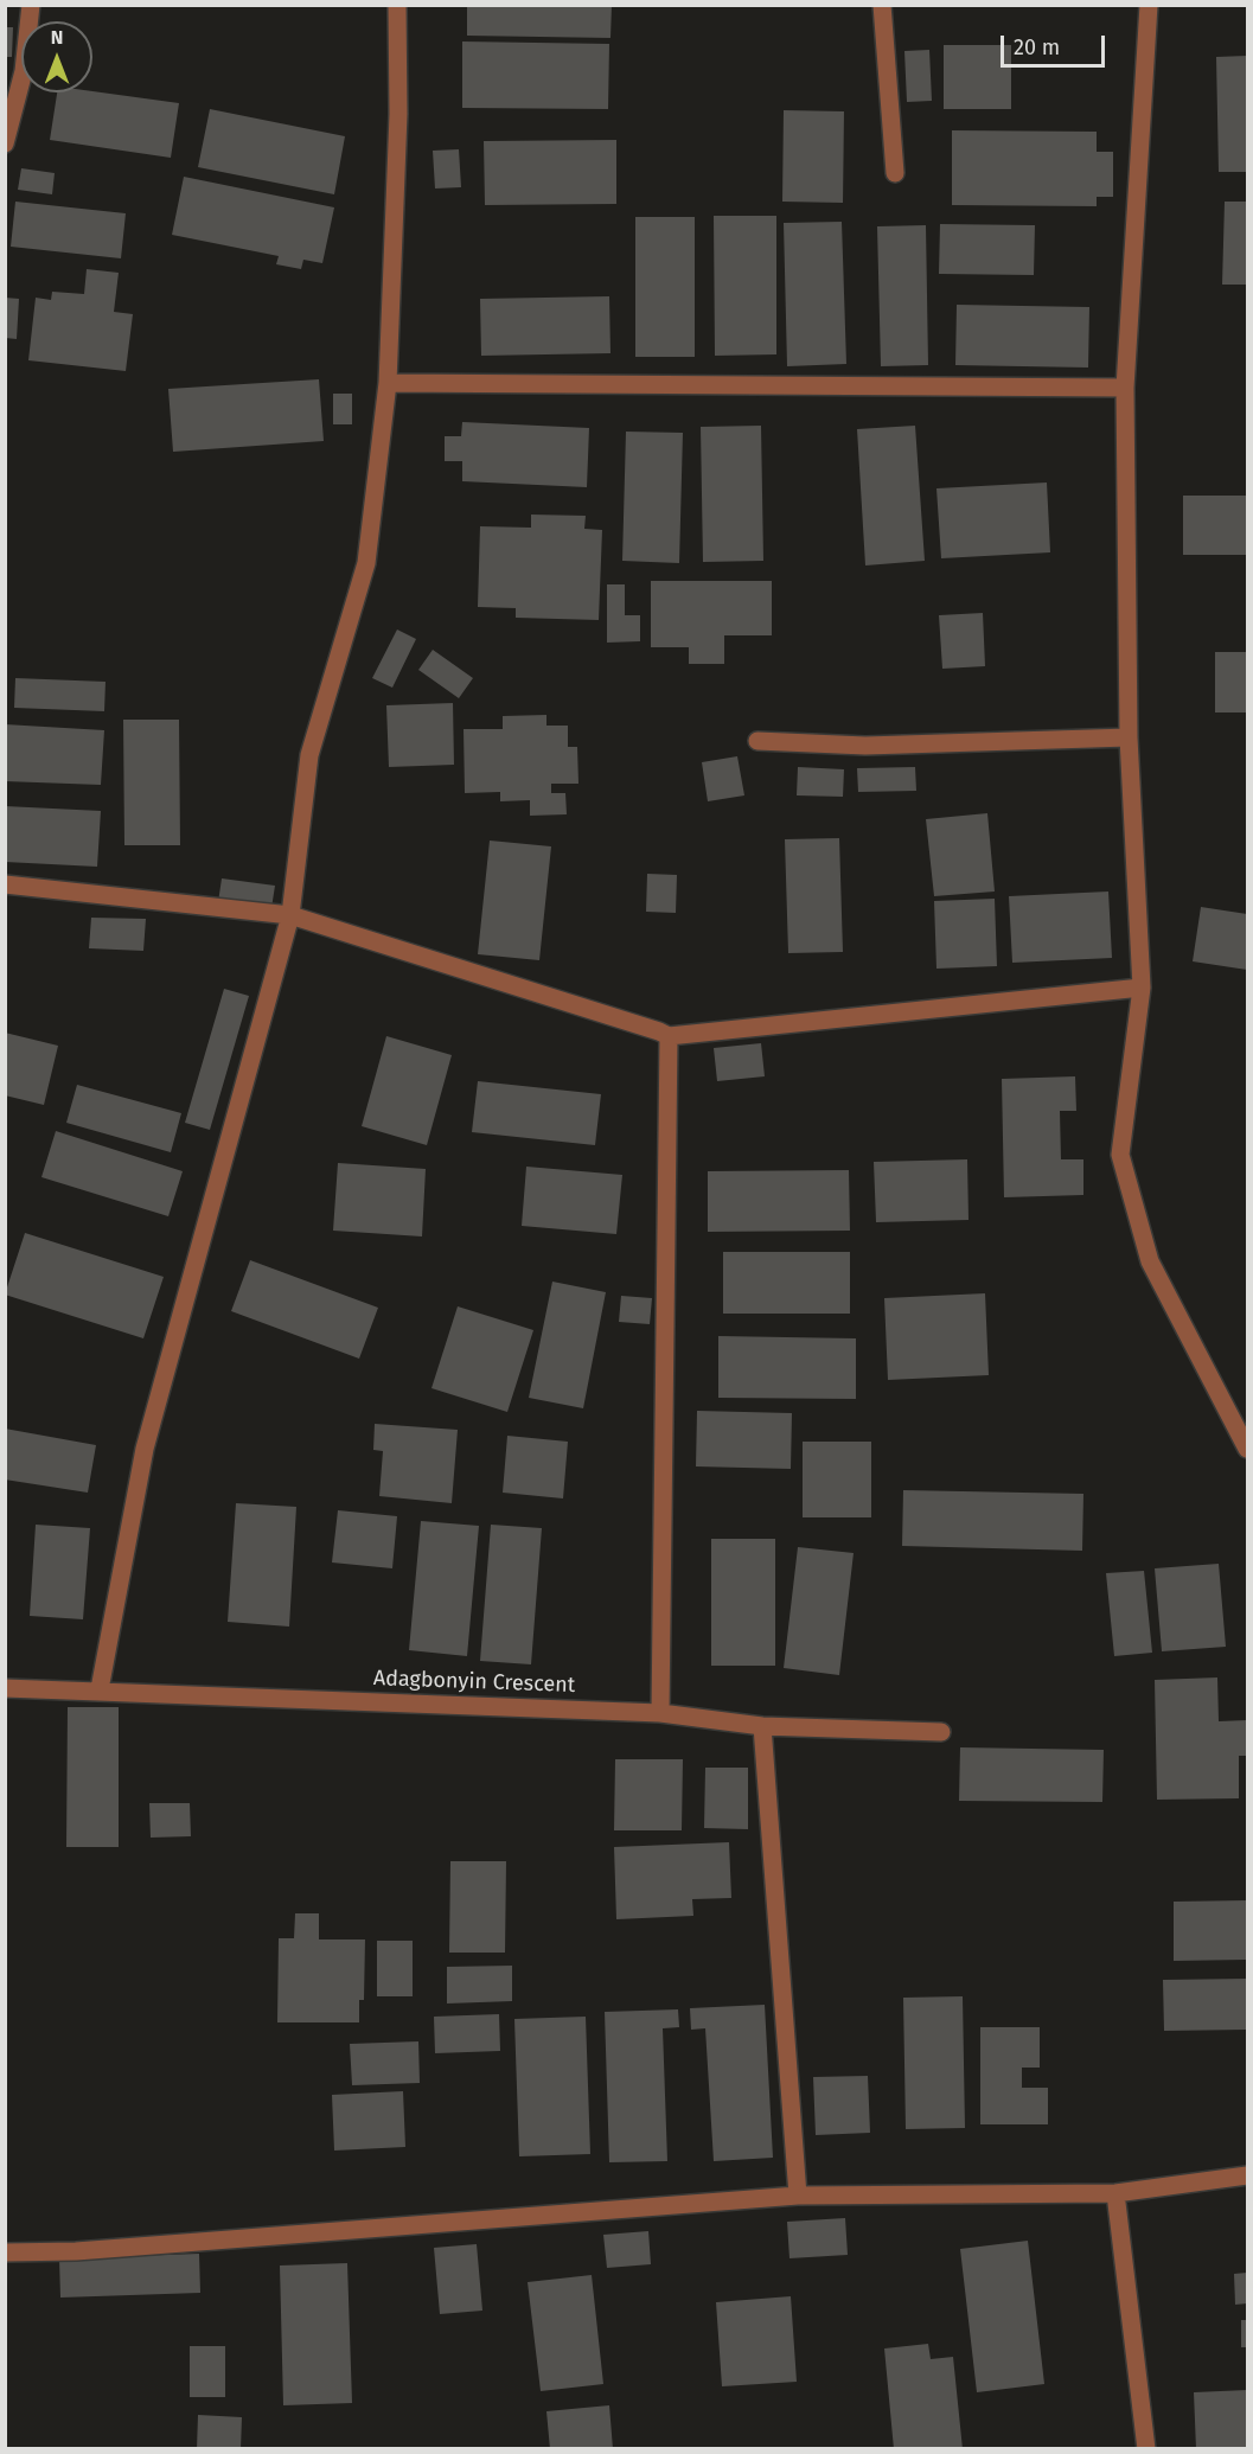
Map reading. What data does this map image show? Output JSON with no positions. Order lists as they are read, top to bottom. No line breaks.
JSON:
{"streets":{"street":["Adagbonyin Crescent"]},"scale_bar":"20 m","north":"top"}
